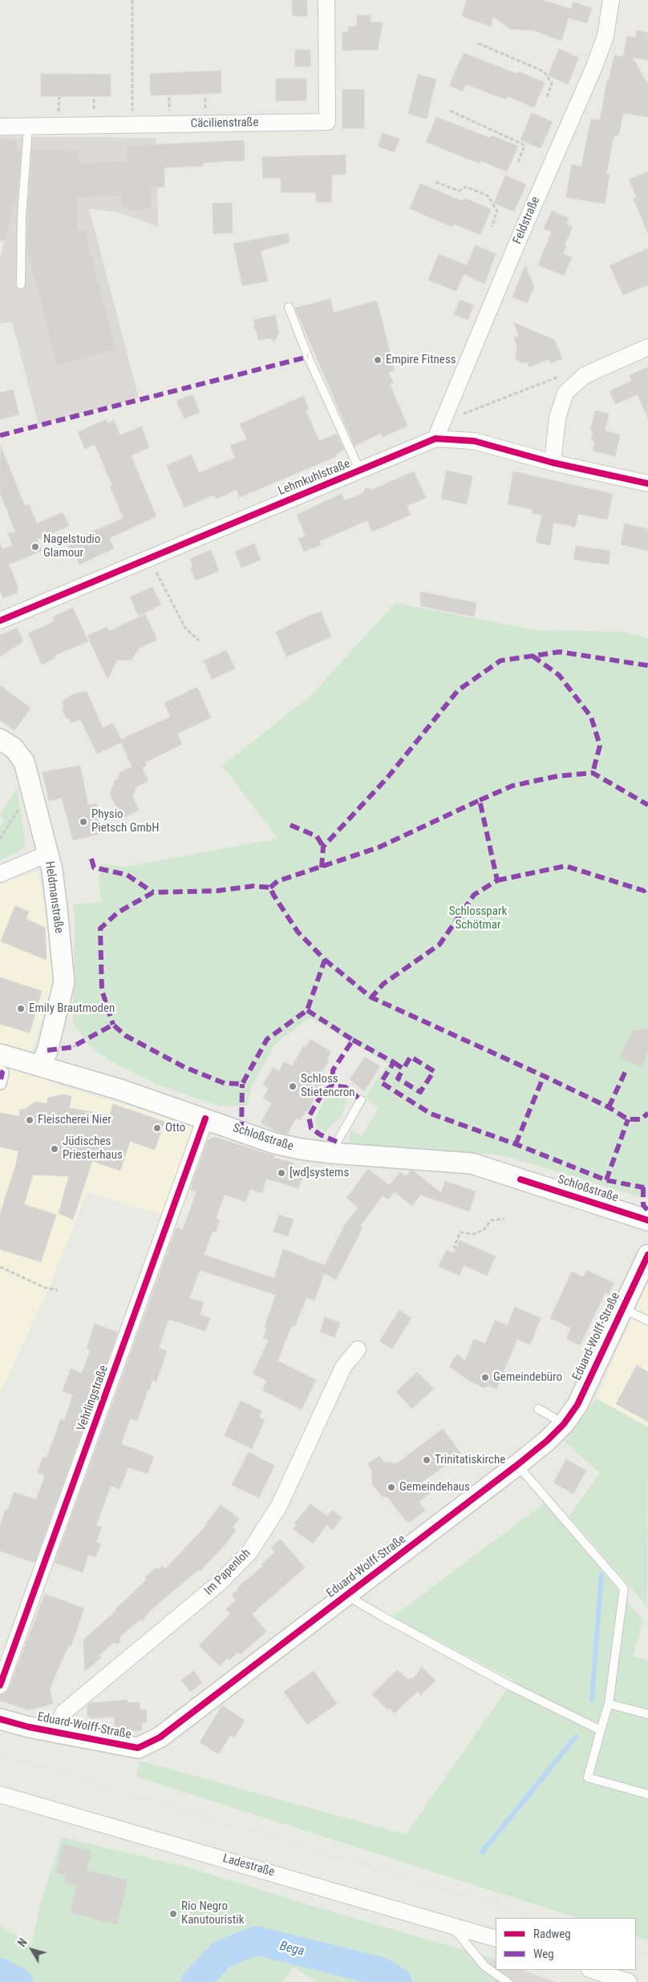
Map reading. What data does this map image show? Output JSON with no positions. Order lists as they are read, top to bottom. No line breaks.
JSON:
{"streets":{"street":["Cäcilienstraße","Feldstraße","Lehmkuhlstraße","Heldmanstraße","Schloßstraße","Eduard-Wolff-Straße","Vehrlingstraße","Im Papenloh","Ladestraße"]},"crossings":[["Feldstraße","Lehmkuhlstraße"],["Heldmanstraße","Schloßstraße"],["Schloßstraße","Vehrlingstraße"],["Eduard-Wolff-Straße","Im Papenloh"]],"water":["Bega"],"parks":["Schlosspark Schötmar"],"places":["Empire Fitness","Nagelstudio Glamour","Physio Pietsch GmbH","Emily Brautmoden","Schloss Stietencron","Fleischerei Nier","Otto","Jüdisches Priesterhaus","[wd]systems","Gemeindebüro","Trinitatiskirche","Gemeindehaus","Rio Negro Kanutouristik"],"legend":["Radweg","Weg"],"north":"top left"}
